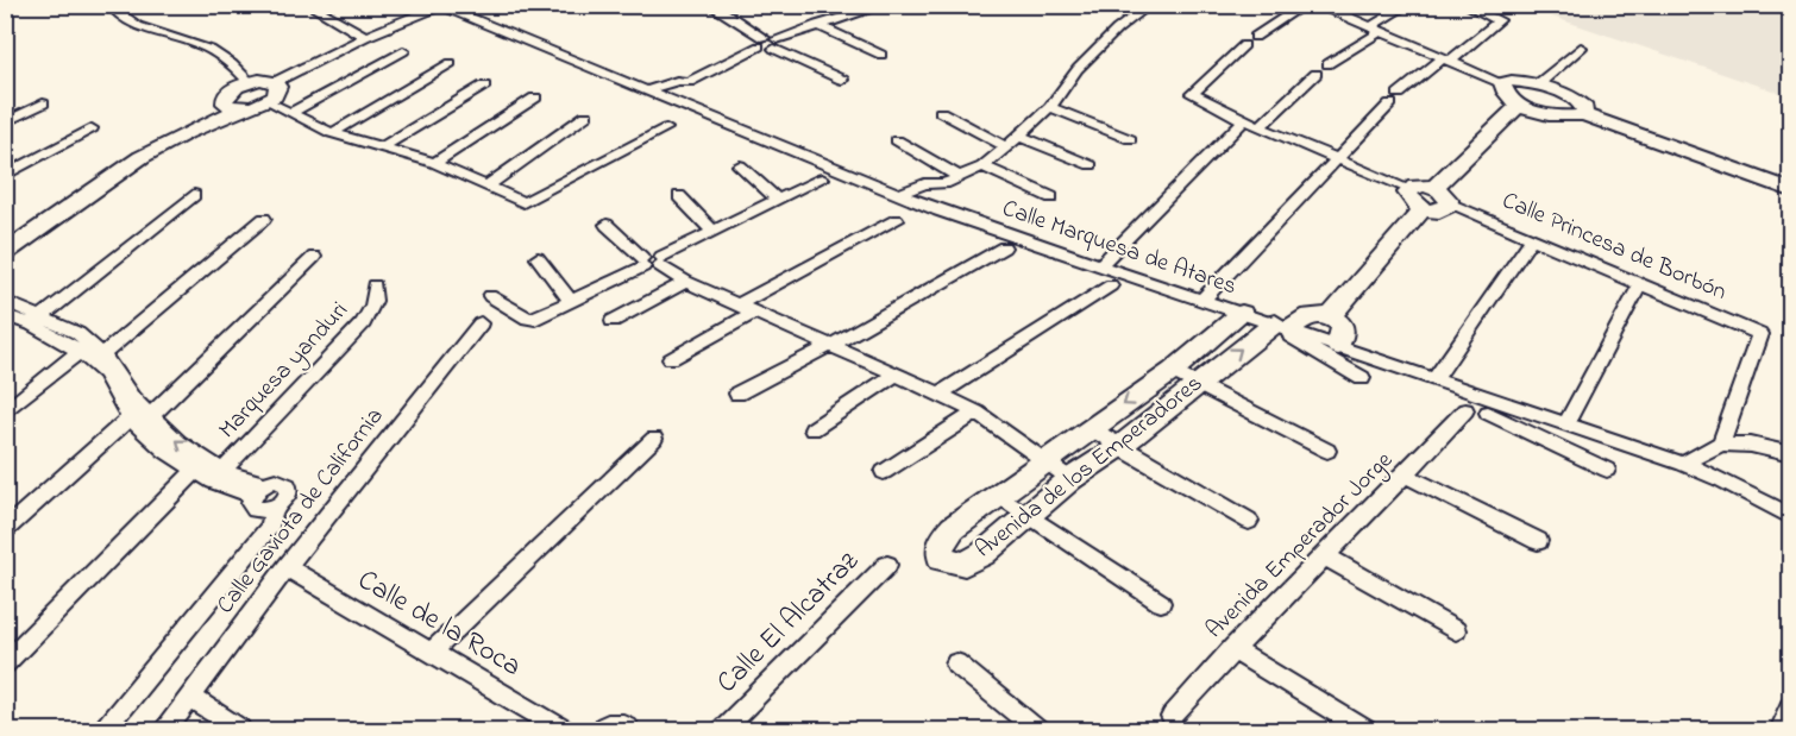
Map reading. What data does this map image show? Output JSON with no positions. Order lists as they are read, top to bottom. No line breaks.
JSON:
{"streets":{"street":["Calle Princesa de Borbón","Calle Marquesa de Atares","Marquesa yanduri","Avenida de los Emperadores","Calle Gaviota de California","Avenida Emperador Jorge","Calle El Alcatraz","Calle de la Roca"]},"crossings":[["Calle Marquesa de Atares","Avenida de los Emperadores"],["Calle Gaviota de California","Calle de la Roca"]]}
